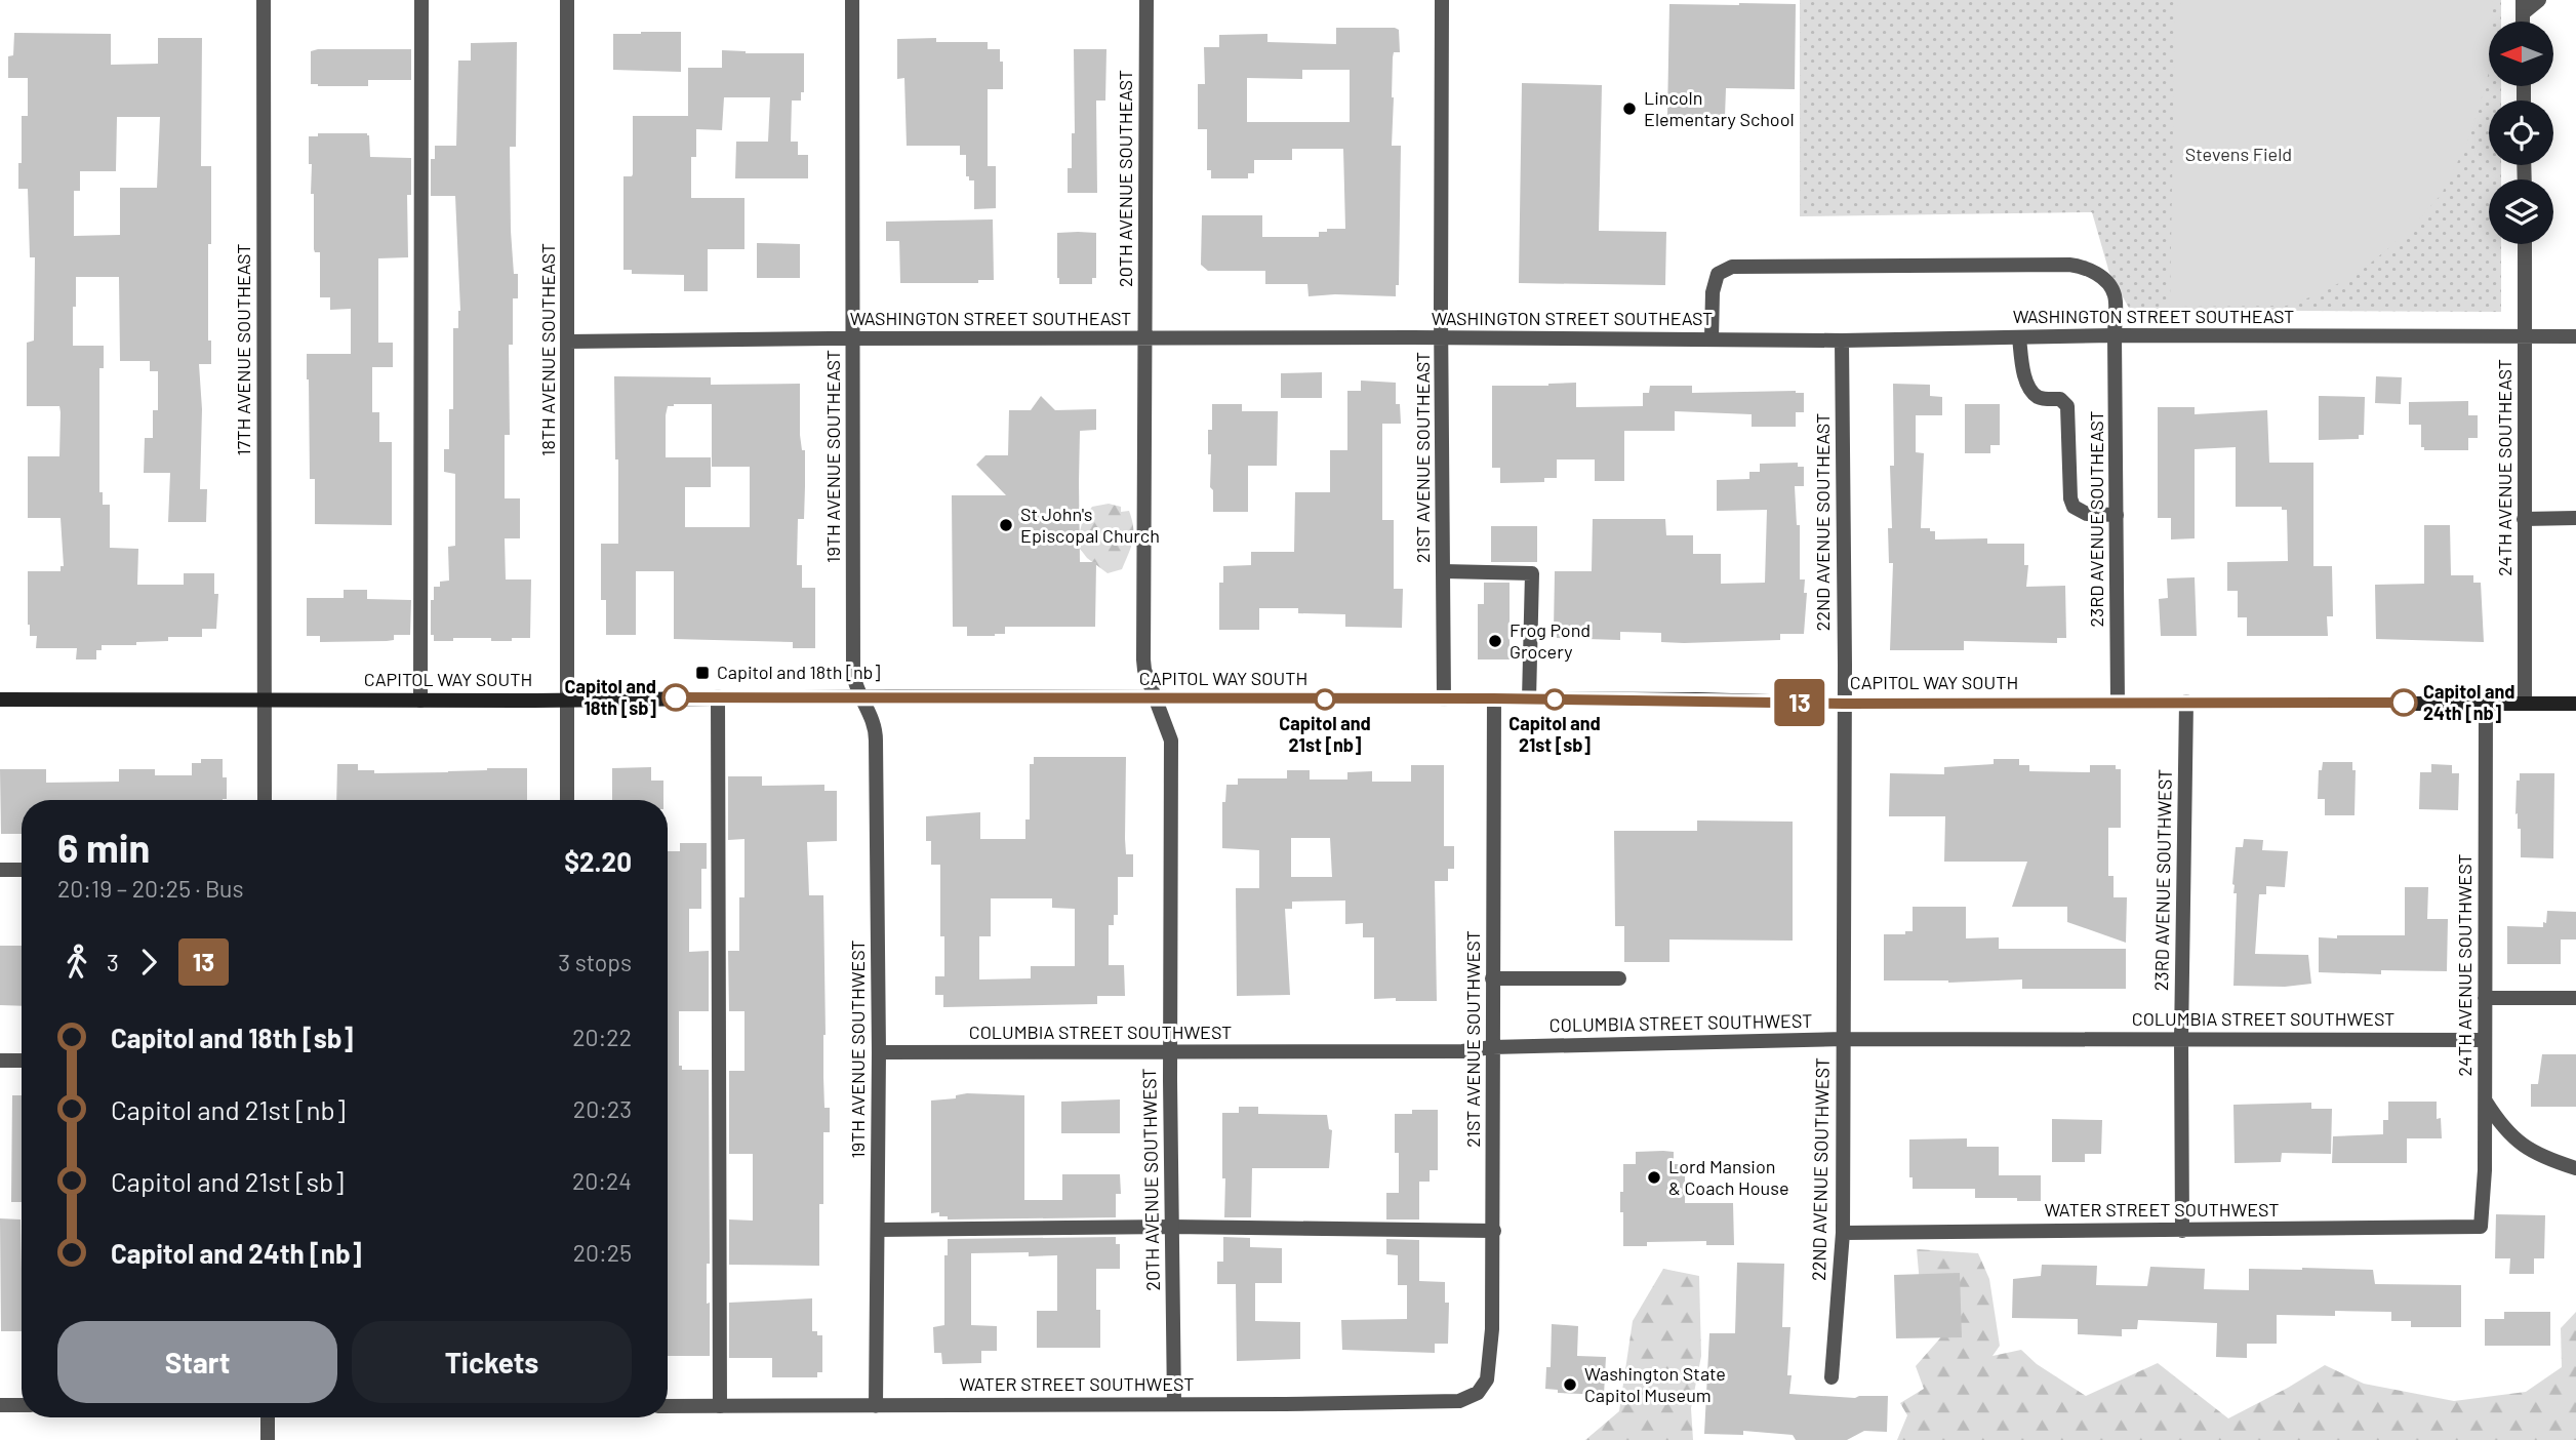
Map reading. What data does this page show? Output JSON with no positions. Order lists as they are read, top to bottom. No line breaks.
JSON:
{"streets":{"main road":["CAPITOL WAY SOUTH"],"street":["20TH AVENUE SOUTHEAST","WASHINGTON STREET SOUTHEAST","17TH AVENUE SOUTHEAST","18TH AVENUE SOUTHEAST","19TH AVENUE SOUTHEAST","21ST AVENUE SOUTHEAST","24TH AVENUE SOUTHEAST","23RD AVENUE SOUTHEAST","22ND AVENUE SOUTHEAST","23RD AVENUE SOUTHWEST","24TH AVENUE SOUTHWEST","COLUMBIA STREET SOUTHWEST","21ST AVENUE SOUTHWEST","19TH AVENUE SOUTHWEST","22ND AVENUE SOUTHWEST","20TH AVENUE SOUTHWEST","WATER STREET SOUTHWEST"]},"crossings":[["20TH AVENUE SOUTHEAST","WASHINGTON STREET SOUTHEAST"],["20TH AVENUE SOUTHEAST","CAPITOL WAY SOUTH"],["20TH AVENUE SOUTHEAST","20TH AVENUE SOUTHWEST"],["WASHINGTON STREET SOUTHEAST","18TH AVENUE SOUTHEAST"],["WASHINGTON STREET SOUTHEAST","19TH AVENUE SOUTHEAST"],["WASHINGTON STREET SOUTHEAST","21ST AVENUE SOUTHEAST"],["WASHINGTON STREET SOUTHEAST","24TH AVENUE SOUTHEAST"],["WASHINGTON STREET SOUTHEAST","23RD AVENUE SOUTHEAST"],["WASHINGTON STREET SOUTHEAST","22ND AVENUE SOUTHEAST"],["17TH AVENUE SOUTHEAST","CAPITOL WAY SOUTH"],["18TH AVENUE SOUTHEAST","CAPITOL WAY SOUTH"],["19TH AVENUE SOUTHEAST","CAPITOL WAY SOUTH"],["19TH AVENUE SOUTHEAST","19TH AVENUE SOUTHWEST"],["21ST AVENUE SOUTHEAST","CAPITOL WAY SOUTH"],["24TH AVENUE SOUTHEAST","CAPITOL WAY SOUTH"],["23RD AVENUE SOUTHEAST","CAPITOL WAY SOUTH"],["22ND AVENUE SOUTHEAST","CAPITOL WAY SOUTH"],["22ND AVENUE SOUTHEAST","22ND AVENUE SOUTHWEST"],["CAPITOL WAY SOUTH","23RD AVENUE SOUTHWEST"],["CAPITOL WAY SOUTH","24TH AVENUE SOUTHWEST"],["CAPITOL WAY SOUTH","21ST AVENUE SOUTHWEST"],["CAPITOL WAY SOUTH","19TH AVENUE SOUTHWEST"],["CAPITOL WAY SOUTH","22ND AVENUE SOUTHWEST"],["CAPITOL WAY SOUTH","20TH AVENUE SOUTHWEST"],["23RD AVENUE SOUTHWEST","COLUMBIA STREET SOUTHWEST"],["23RD AVENUE SOUTHWEST","WATER STREET SOUTHWEST"],["24TH AVENUE SOUTHWEST","COLUMBIA STREET SOUTHWEST"],["24TH AVENUE SOUTHWEST","WATER STREET SOUTHWEST"],["COLUMBIA STREET SOUTHWEST","21ST AVENUE SOUTHWEST"],["COLUMBIA STREET SOUTHWEST","19TH AVENUE SOUTHWEST"],["COLUMBIA STREET SOUTHWEST","22ND AVENUE SOUTHWEST"],["COLUMBIA STREET SOUTHWEST","20TH AVENUE SOUTHWEST"],["21ST AVENUE SOUTHWEST","WATER STREET SOUTHWEST"],["19TH AVENUE SOUTHWEST","WATER STREET SOUTHWEST"],["22ND AVENUE SOUTHWEST","WATER STREET SOUTHWEST"],["20TH AVENUE SOUTHWEST","WATER STREET SOUTHWEST"]],"parks":["Stevens Field"],"places":{"other":["Lincoln Elementary School","St John's Episcopal Church","Frog Pond Grocery","Capitol and 18th [sb]","Capitol and 21st [nb]","Capitol and 21st [sb]","Capitol and 24th [nb]","Lord Mansion & Coach House","Washington State Capitol Museum"],"transit":["Capitol and 18th [nb]"]},"lines":["bus line 13"],"north":"left","page":{"on_map":"13","heading":["6 min","20:19 – 20:25 · Bus","$2.20"],"legs":["3","13","3 stops"],"list":[{"name":"Capitol and 18th [sb]","value":"20:22"},{"name":"Capitol and 21st [nb]","value":"20:23"},{"name":"Capitol and 21st [sb]","value":"20:24"},{"name":"Capitol and 24th [nb]","value":"20:25"}],"buttons":["Start","Tickets"]}}
